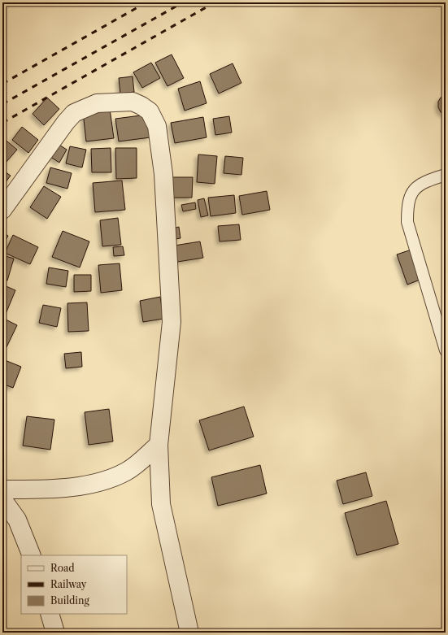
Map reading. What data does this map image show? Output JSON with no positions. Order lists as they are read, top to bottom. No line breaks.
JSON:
{"legend":["Road","Railway","Building"]}
